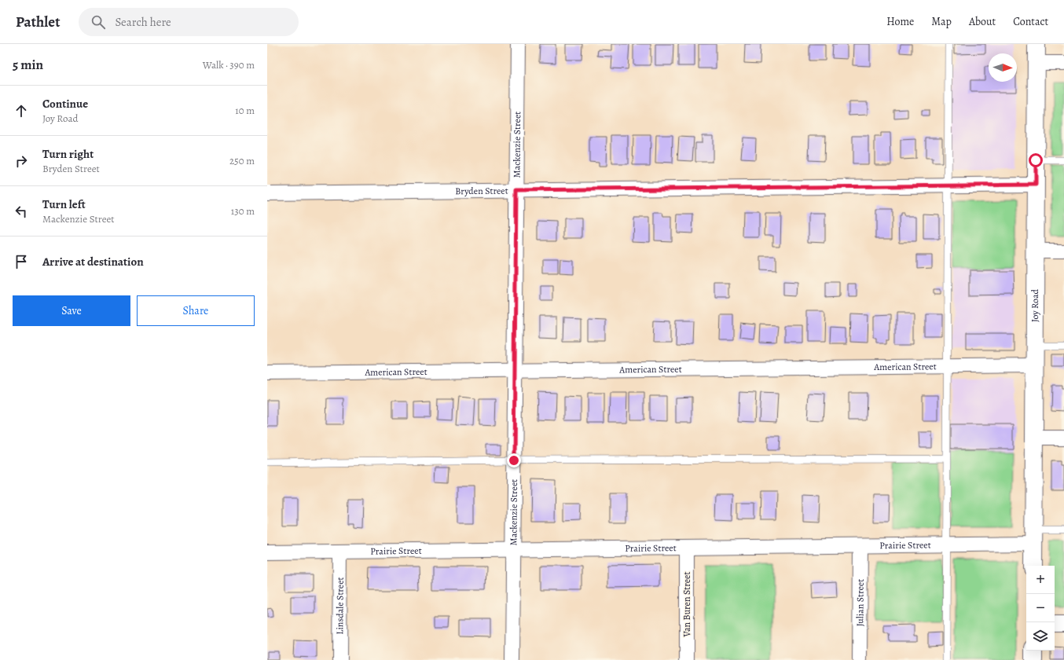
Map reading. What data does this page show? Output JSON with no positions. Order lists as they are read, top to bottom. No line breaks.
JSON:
{"streets":{"street":["Mackenzie Street","Bryden Street","Joy Road","American Street","Prairie Street","Julian Street","Van Buren Street","Linsdale Street"]},"crossings":[["Mackenzie Street","Bryden Street"],["Mackenzie Street","American Street"],["Mackenzie Street","Prairie Street"],["Bryden Street","Joy Road"],["Joy Road","American Street"],["Joy Road","Prairie Street"],["Prairie Street","Julian Street"],["Prairie Street","Van Buren Street"],["Prairie Street","Linsdale Street"]],"north":"right","page":{"header":"Pathlet","search":"Search here","nav":["Home","Map","About","Contact"],"heading":["5 min","Walk · 390 m"],"list":[["Continue","Joy Road","10 m"],["Turn right","Bryden Street","250 m"],["Turn left","Mackenzie Street","130 m"],"Arrive at destination"],"buttons":["Save","Share"],"map_buttons":["+","−"]}}
